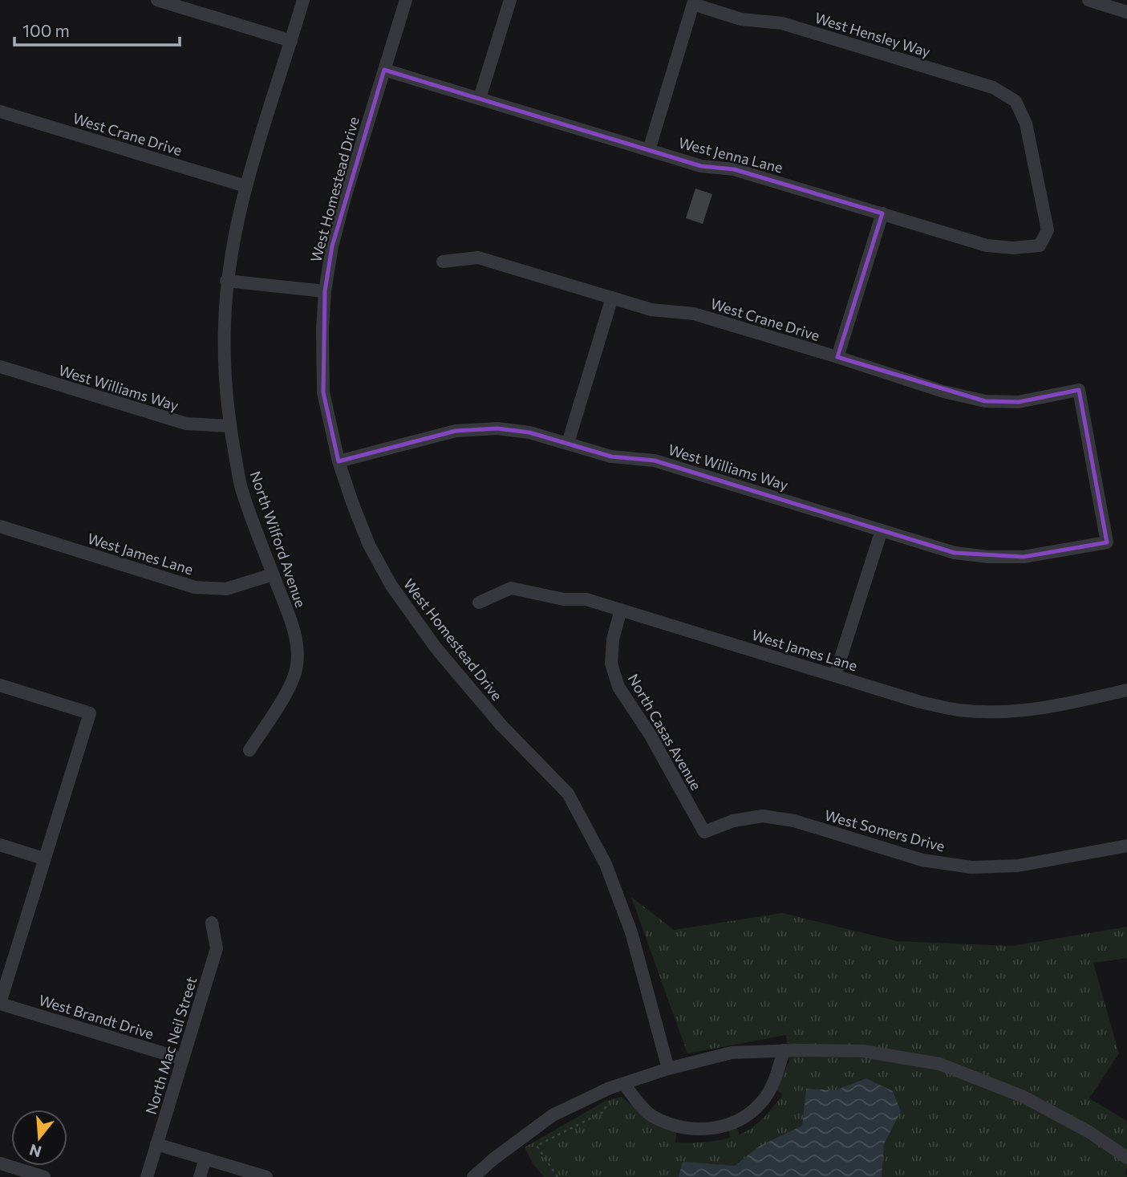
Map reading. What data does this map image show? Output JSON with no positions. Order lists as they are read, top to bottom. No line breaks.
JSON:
{"streets":{"street":["West Hensley Way","West Crane Drive","West Jenna Lane","West Homestead Drive","West Williams Way","North Wilford Avenue","West James Lane","North Casas Avenue","West Somers Drive","West Brandt Drive","North Mac Neil Street"]},"crossings":[["West Hensley Way","West Jenna Lane"],["West Crane Drive","West Williams Way"],["West Crane Drive","North Wilford Avenue"],["West Jenna Lane","West Homestead Drive"],["West Homestead Drive","West Williams Way"],["West Williams Way","North Wilford Avenue"],["North Wilford Avenue","West James Lane"],["West James Lane","North Casas Avenue"],["North Casas Avenue","West Somers Drive"],["West Brandt Drive","North Mac Neil Street"]],"scale_bar":"100 m","north":"bottom"}
